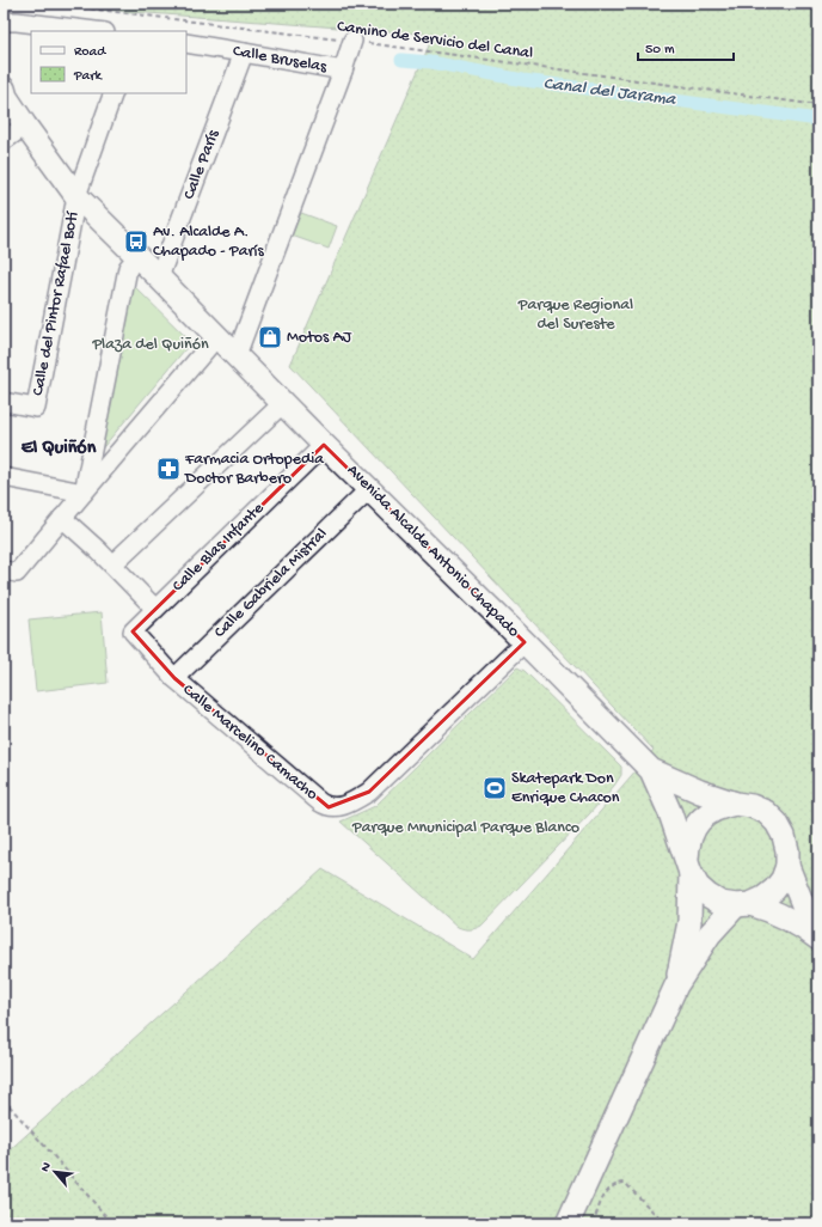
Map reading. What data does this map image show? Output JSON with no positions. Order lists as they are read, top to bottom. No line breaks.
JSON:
{"streets":{"main road":["Avenida Alcalde Antonio Chapado"],"street":["Calle Bruselas","Calle París","Calle del Pintor Rafael Botí","Calle Blas Infante","Calle Gabriela Mistral","Calle Marcelino Camacho"],"path":["Camino de Servicio del Canal"]},"crossings":[["Camino de Servicio del Canal","Calle Bruselas"],["Calle Bruselas","Calle París"],["Calle París","Avenida Alcalde Antonio Chapado"],["Calle del Pintor Rafael Botí","Avenida Alcalde Antonio Chapado"],["Calle Blas Infante","Avenida Alcalde Antonio Chapado"],["Calle Blas Infante","Calle Marcelino Camacho"],["Avenida Alcalde Antonio Chapado","Calle Gabriela Mistral"],["Avenida Alcalde Antonio Chapado","Calle Marcelino Camacho"],["Calle Gabriela Mistral","Calle Marcelino Camacho"]],"districts":["El Quiñón"],"water":["Canal del Jarama"],"parks":["Parque Regional del Sureste","Plaza del Quiñón","Parque Mnunicipal Parque Blanco"],"places":{"bus stop":["Av. Alcalde A. Chapado - París"],"shop":["Motos AJ"],"pharmacy":["Farmacia Ortopedia Doctor Barbero"],"sports":["Skatepark Don Enrique Chacon"]},"legend":["Road","Park"],"scale_bar":"50 m","north":"top left"}
